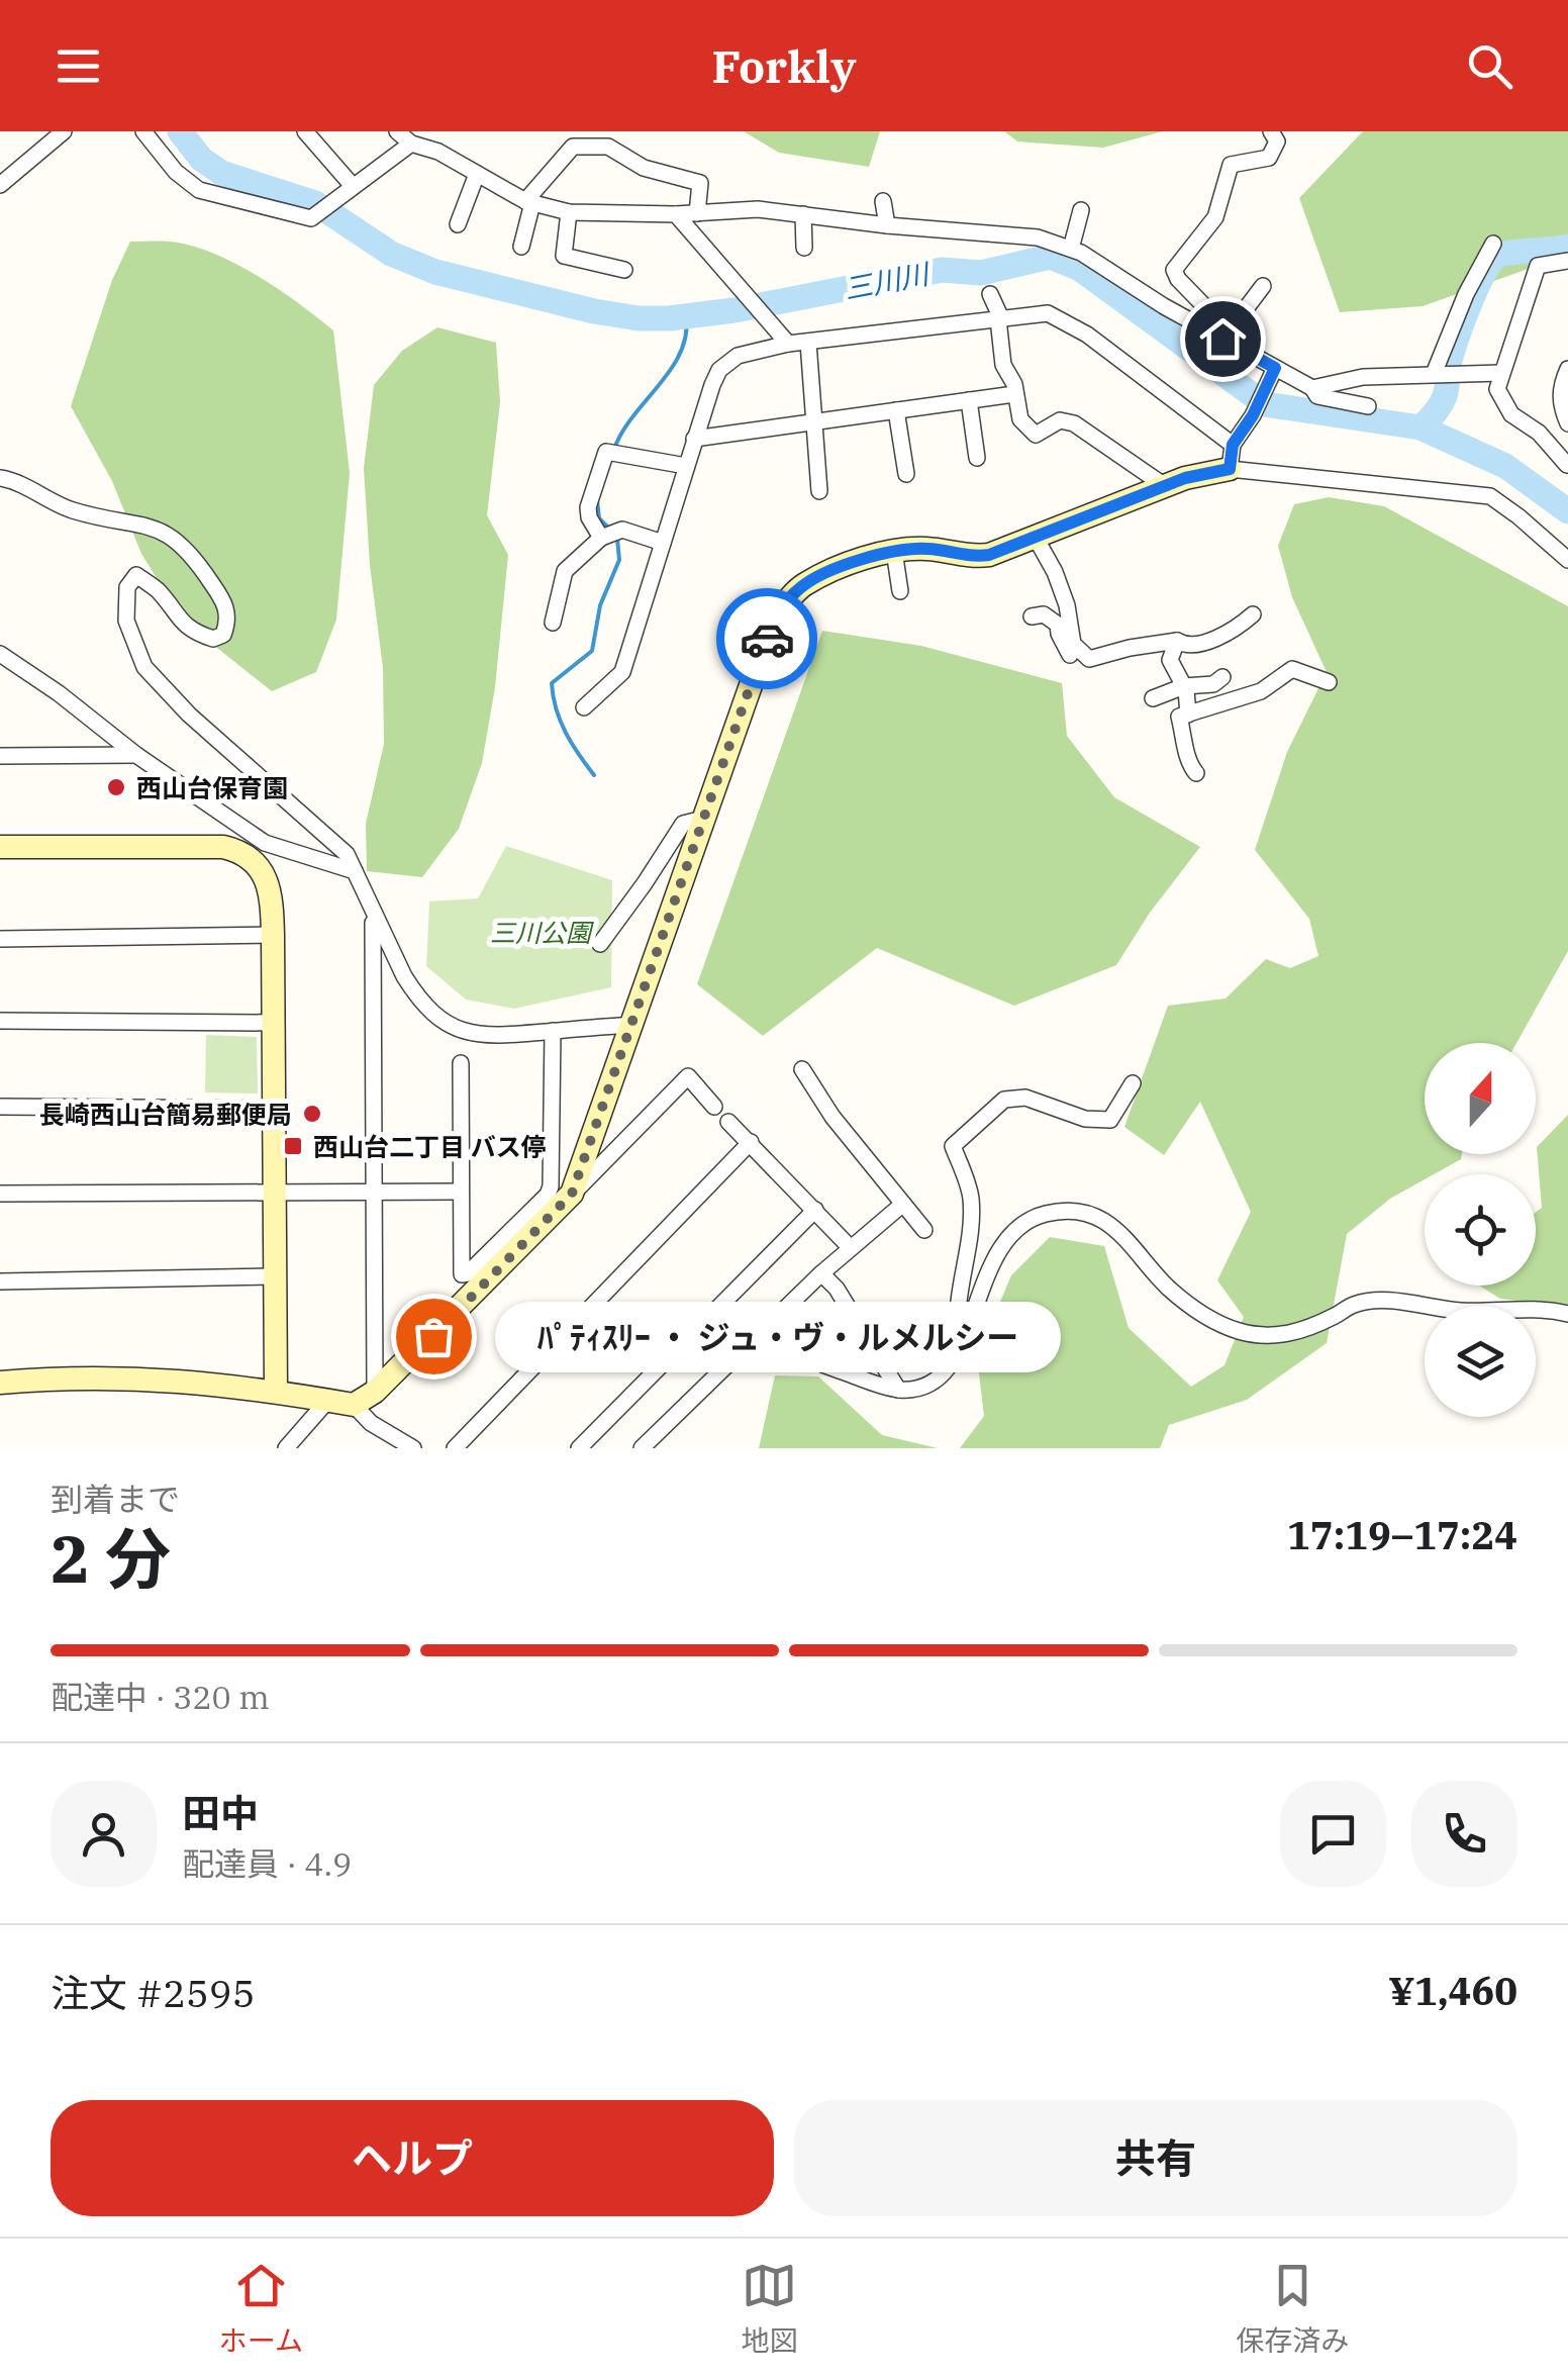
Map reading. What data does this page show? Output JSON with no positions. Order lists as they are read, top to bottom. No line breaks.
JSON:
{"water":["三川川"],"parks":["三川公園"],"places":{"other":["西山台保育園","長崎西山台簡易郵便局","ﾊﾟﾃｨｽﾘｰ ・ ジュ・ヴ・ルメルシー"],"transit":["西山台二丁目 バス停"]},"north":"top","page":{"header":"Forkly","bubble":"ﾊﾟﾃｨｽﾘｰ ・ ジュ・ヴ・ルメルシー","heading":["2 分","到着まで","17:19–17:24"],"panel":["田中","配達員 · 4.9","注文 #2595","¥1,460"],"bar":"配達中 · 320 m","buttons":["ヘルプ","共有"],"tabs":["ホーム","地図","保存済み"]}}
